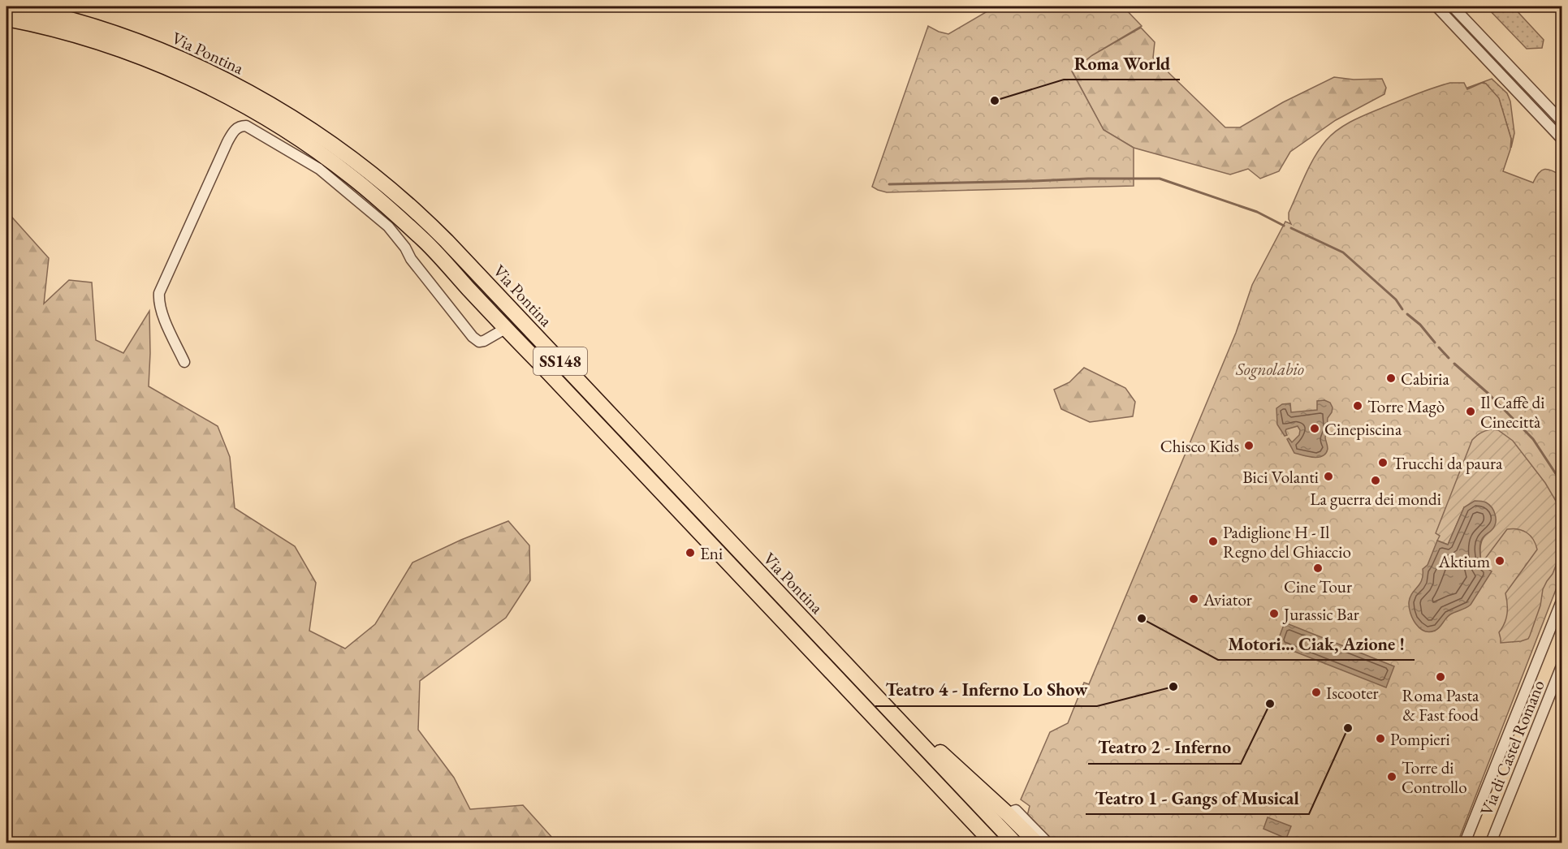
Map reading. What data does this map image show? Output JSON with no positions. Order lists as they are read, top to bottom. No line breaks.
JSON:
{"streets":{"highway":["Via Pontina","SS148"],"street":["Via di Castel Romano"]},"parks":["Sognolabio"],"places":["Roma World","Cabiria","Torre Magò","Il Caffè di Cinecittà","Cinepiscina","Chisco Kids","Trucchi da paura","Bici Volanti","La guerra dei mondi","Padiglione H - Il Regno del Ghiaccio","Eni","Aktium","Cine Tour","Aviator","Jurassic Bar","Motori... Ciak, Azione !","Roma Pasta & Fast food","Teatro 4 - Inferno Lo Show","Iscooter","Teatro 2 - Inferno","Teatro 1 - Gangs of Musical","Pompieri","Torre di Controllo"]}
